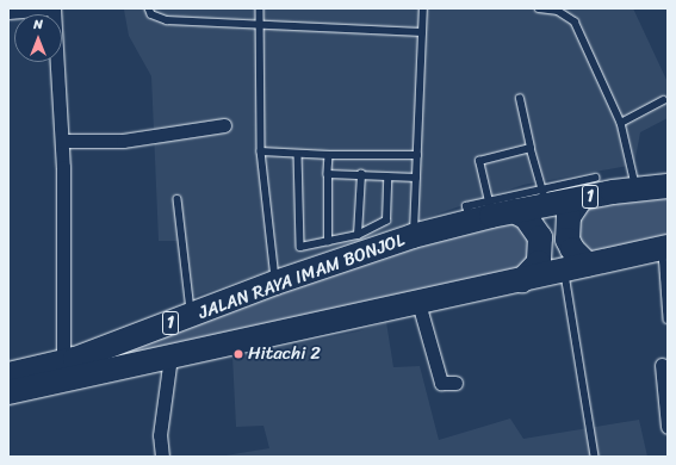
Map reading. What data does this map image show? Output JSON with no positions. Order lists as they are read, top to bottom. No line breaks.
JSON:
{"streets":{"highway":["1","JALAN RAYA IMAM BONJOL"]},"crossings":[["1","JALAN RAYA IMAM BONJOL"]],"places":["Hitachi 2"],"north":"top"}
